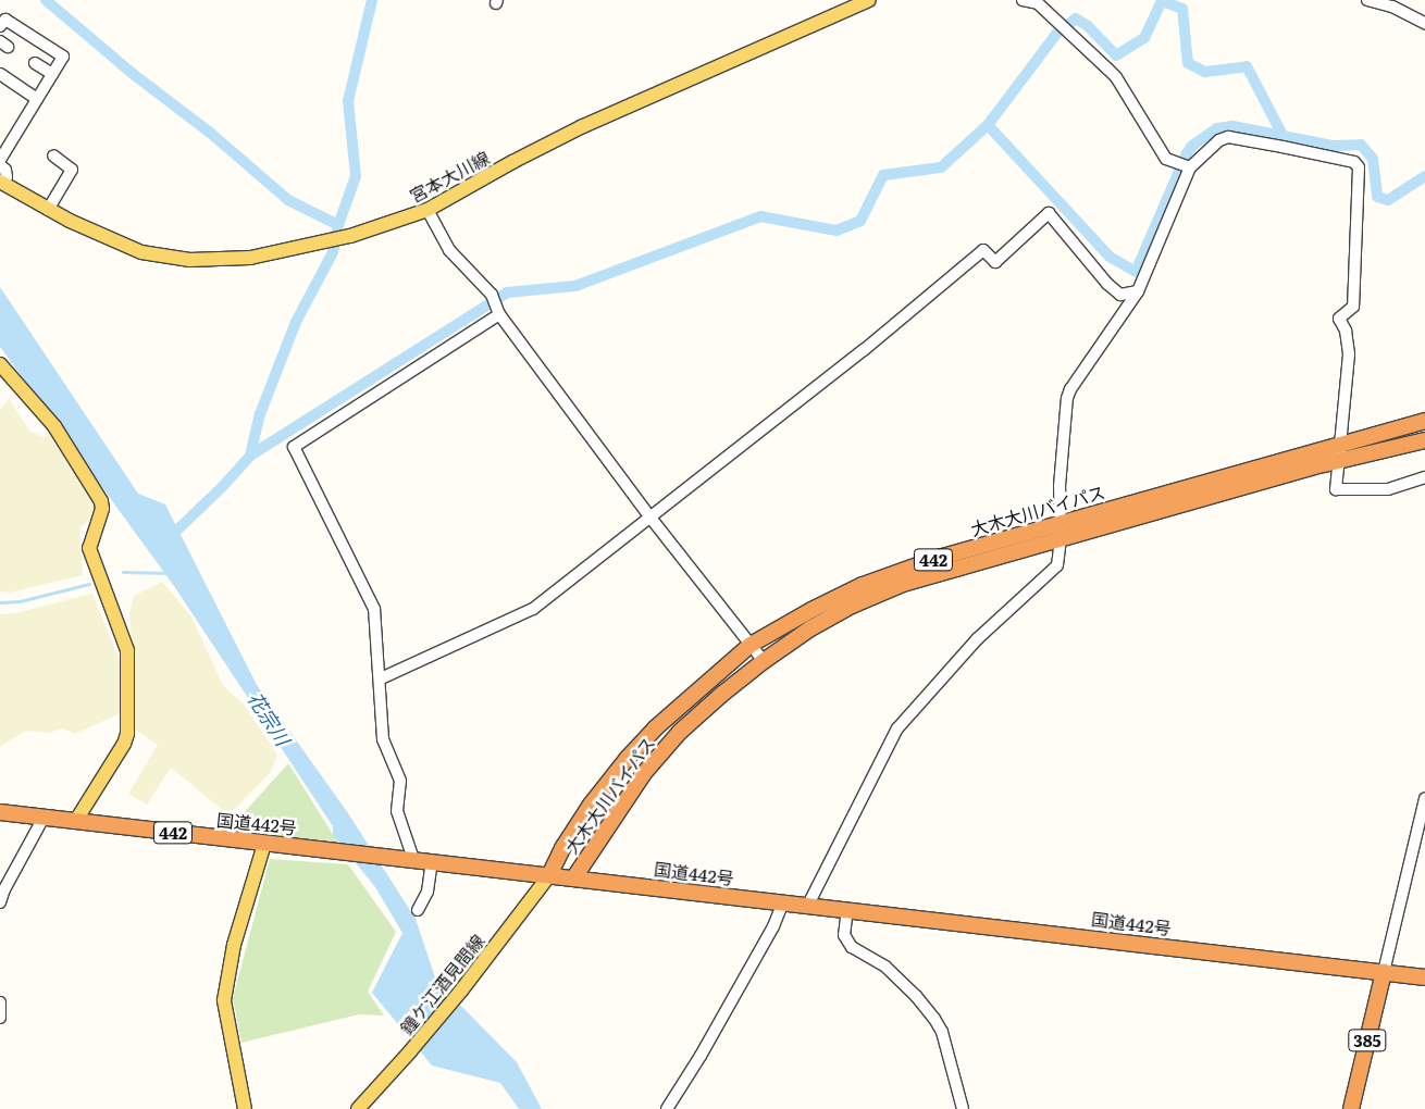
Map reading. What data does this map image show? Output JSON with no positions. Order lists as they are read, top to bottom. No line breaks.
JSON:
{"streets":{"highway":["大木大川バイパス","442","国道442号","385"],"main road":["宮本大川線","鐘ケ江酒見間線"]},"crossings":[["大木大川バイパス","国道442号"],["大木大川バイパス","鐘ケ江酒見間線"],["国道442号","鐘ケ江酒見間線"],["国道442号","385"]],"water":["花宗川"]}
